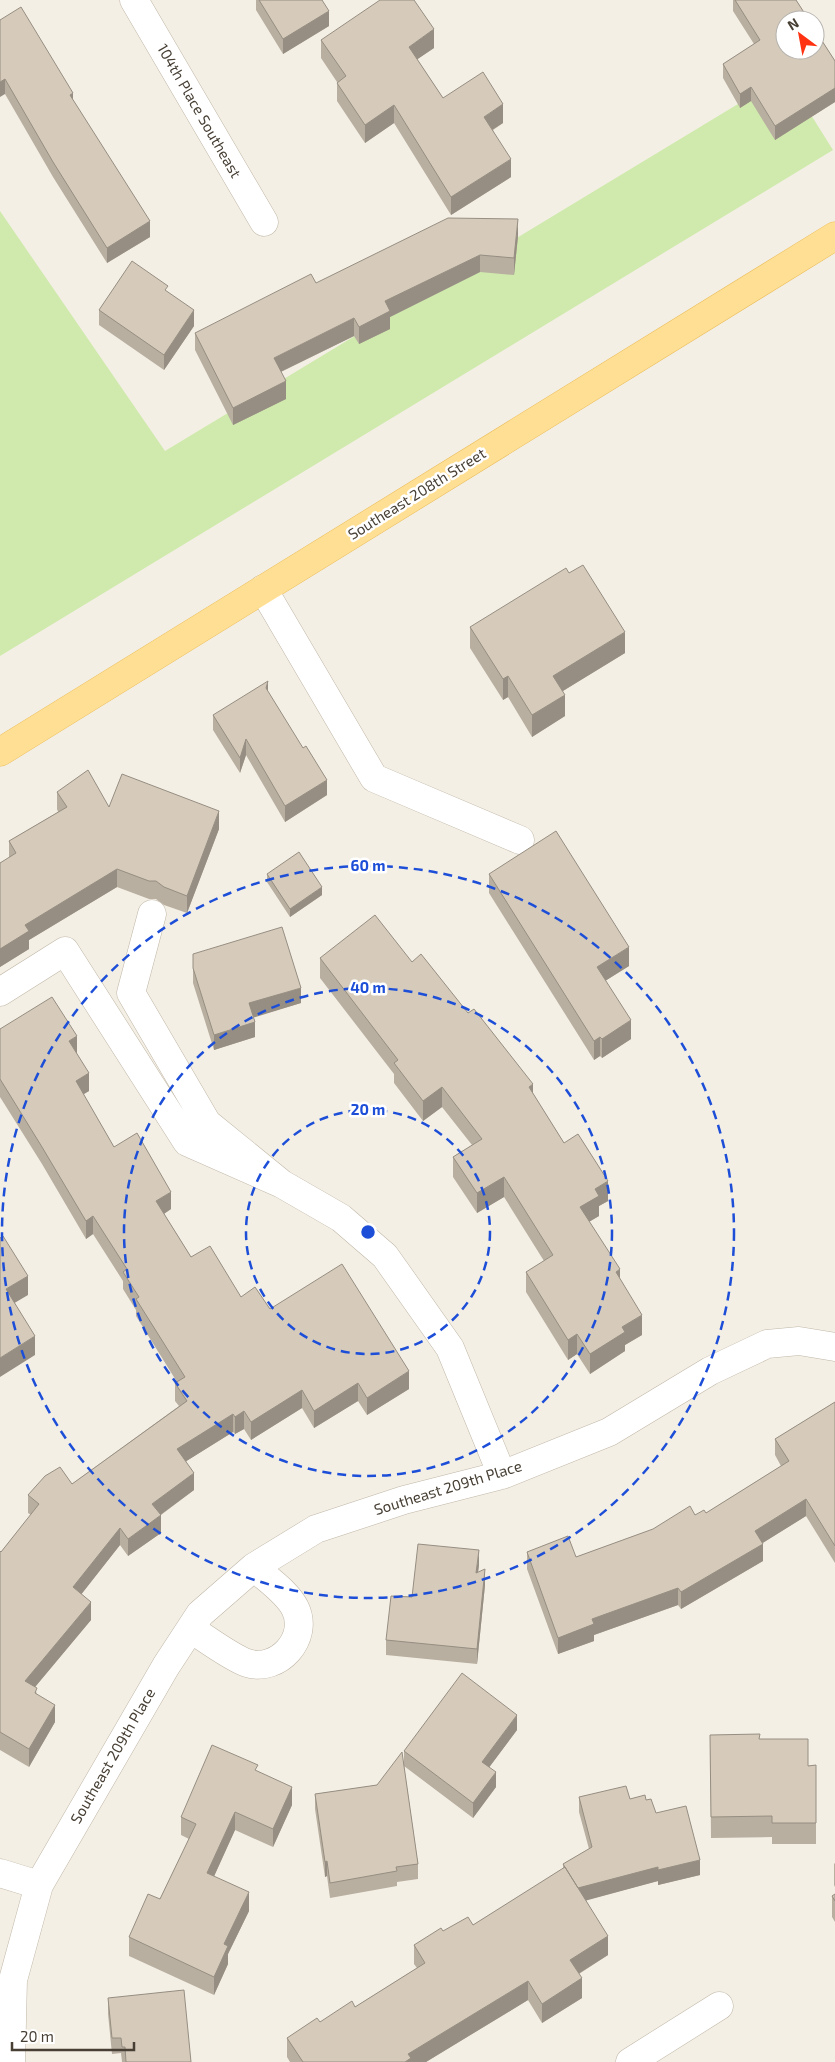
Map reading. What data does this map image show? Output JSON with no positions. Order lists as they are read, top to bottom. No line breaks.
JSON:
{"streets":{"main road":["Southeast 208th Street"],"street":["104th Place Southeast","Southeast 209th Place"]},"scale_bar":"20 m","north":"top left","rings":["60 m","40 m","20 m"]}
